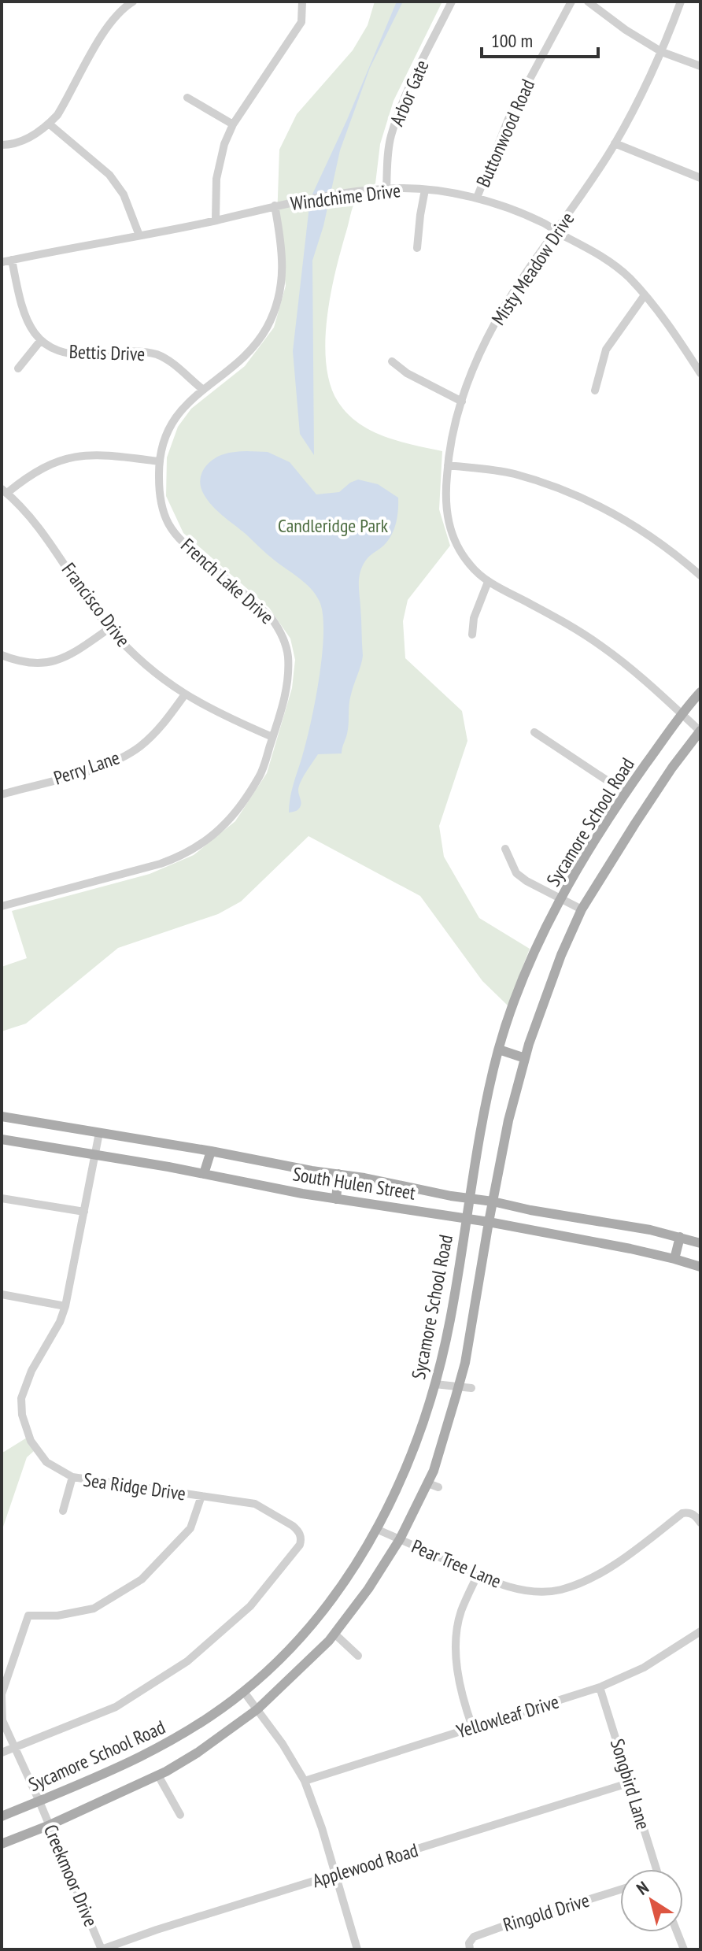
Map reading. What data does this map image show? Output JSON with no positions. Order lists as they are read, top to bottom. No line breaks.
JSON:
{"streets":{"main road":["Sycamore School Road","South Hulen Street"],"street":["Arbor Gate","Buttonwood Road","Windchime Drive","Misty Meadow Drive","Bettis Drive","French Lake Drive","Francisco Drive","Perry Lane","Sea Ridge Drive","Pear Tree Lane","Yellowleaf Drive","Songbird Lane","Applewood Road","Creekmoor Drive","Ringold Drive"]},"crossings":[["Arbor Gate","Windchime Drive"],["Buttonwood Road","Windchime Drive"],["Windchime Drive","Misty Meadow Drive"],["Windchime Drive","Bettis Drive"],["Windchime Drive","French Lake Drive"],["Misty Meadow Drive","Sycamore School Road"],["Bettis Drive","French Lake Drive"],["French Lake Drive","Francisco Drive"],["Francisco Drive","Perry Lane"],["Sycamore School Road","South Hulen Street"],["Sycamore School Road","Pear Tree Lane"],["Sycamore School Road","Creekmoor Drive"],["South Hulen Street","Sea Ridge Drive"],["Sea Ridge Drive","Creekmoor Drive"],["Yellowleaf Drive","Songbird Lane"],["Songbird Lane","Applewood Road"],["Applewood Road","Creekmoor Drive"]],"parks":["Candleridge Park"],"scale_bar":"100 m","north":"top left"}
